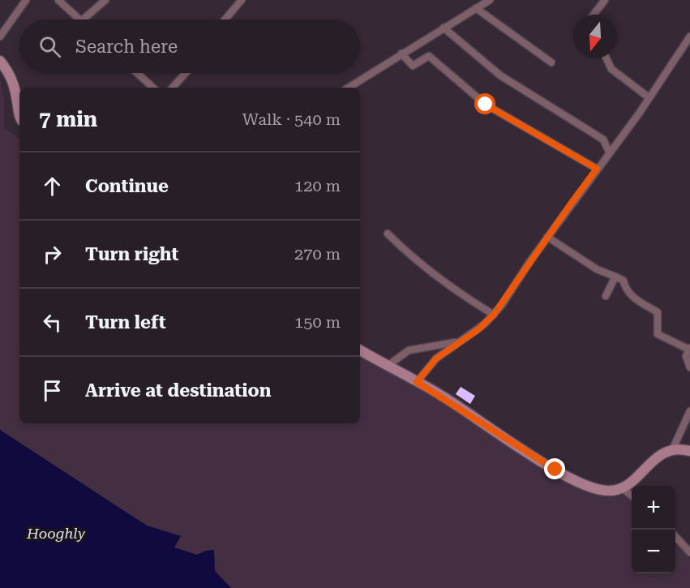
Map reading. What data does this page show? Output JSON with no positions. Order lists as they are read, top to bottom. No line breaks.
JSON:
{"water":["Hooghly"],"north":"bottom","page":{"search":"Search here","heading":["7 min","Walk · 540 m"],"list":[["Continue","120 m"],["Turn right","270 m"],["Turn left","150 m"],"Arrive at destination"],"map_buttons":["+","−"]}}
